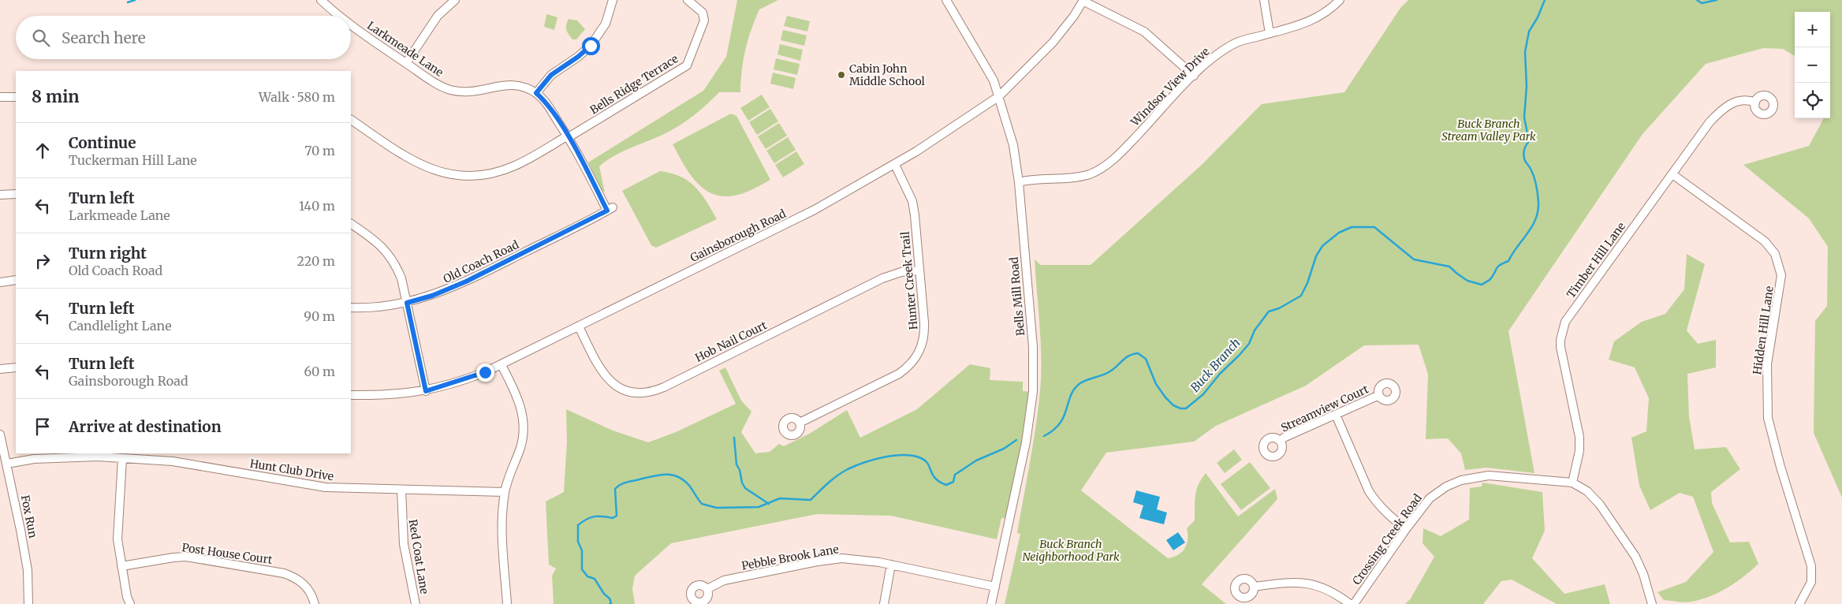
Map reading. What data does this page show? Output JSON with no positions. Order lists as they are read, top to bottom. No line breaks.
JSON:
{"streets":{"street":["Larkmeade Lane","Bells Ridge Terrace","Windsor View Drive","Gainsborough Road","Timber Hill Lane","Old Coach Road","Hunter Creek Trail","Bells Mill Road","Hidden Hill Lane","Hob Nail Court","Streamview Court","Hunt Club Drive","Fox Run","Crossing Creek Road","Post House Court","Red Coat Lane","Pebble Brook Lane"]},"crossings":[["Larkmeade Lane","Bells Ridge Terrace"],["Larkmeade Lane","Old Coach Road"],["Windsor View Drive","Bells Mill Road"],["Gainsborough Road","Hunter Creek Trail"],["Gainsborough Road","Bells Mill Road"],["Gainsborough Road","Hob Nail Court"],["Timber Hill Lane","Hidden Hill Lane"],["Timber Hill Lane","Crossing Creek Road"],["Hunter Creek Trail","Hob Nail Court"],["Bells Mill Road","Pebble Brook Lane"],["Hunt Club Drive","Fox Run"],["Hunt Club Drive","Red Coat Lane"]],"water":["Buck Branch"],"parks":["Buck Branch Stream Valley Park","Buck Branch Neighborhood Park"],"places":["Cabin John Middle School"],"page":{"map_buttons":["+","−"],"search":"Search here","heading":["8 min","Walk · 580 m"],"list":[["Continue","Tuckerman Hill Lane","70 m"],["Turn left","Larkmeade Lane","140 m"],["Turn right","Old Coach Road","220 m"],["Turn left","Candlelight Lane","90 m"],["Turn left","Gainsborough Road","60 m"],"Arrive at destination"]}}
